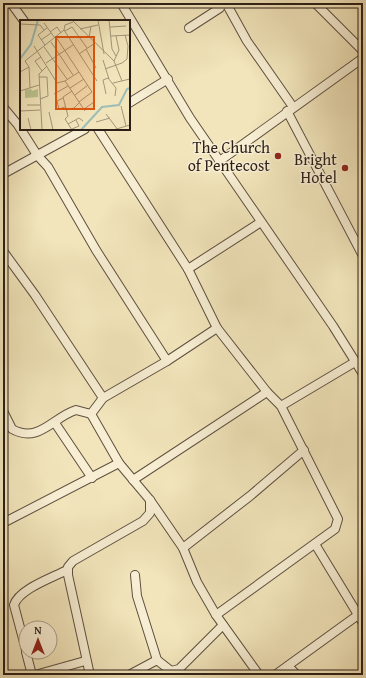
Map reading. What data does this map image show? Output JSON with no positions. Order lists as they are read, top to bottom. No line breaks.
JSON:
{"places":["The Church of Pentecost","Bright Hotel"],"north":"top"}
